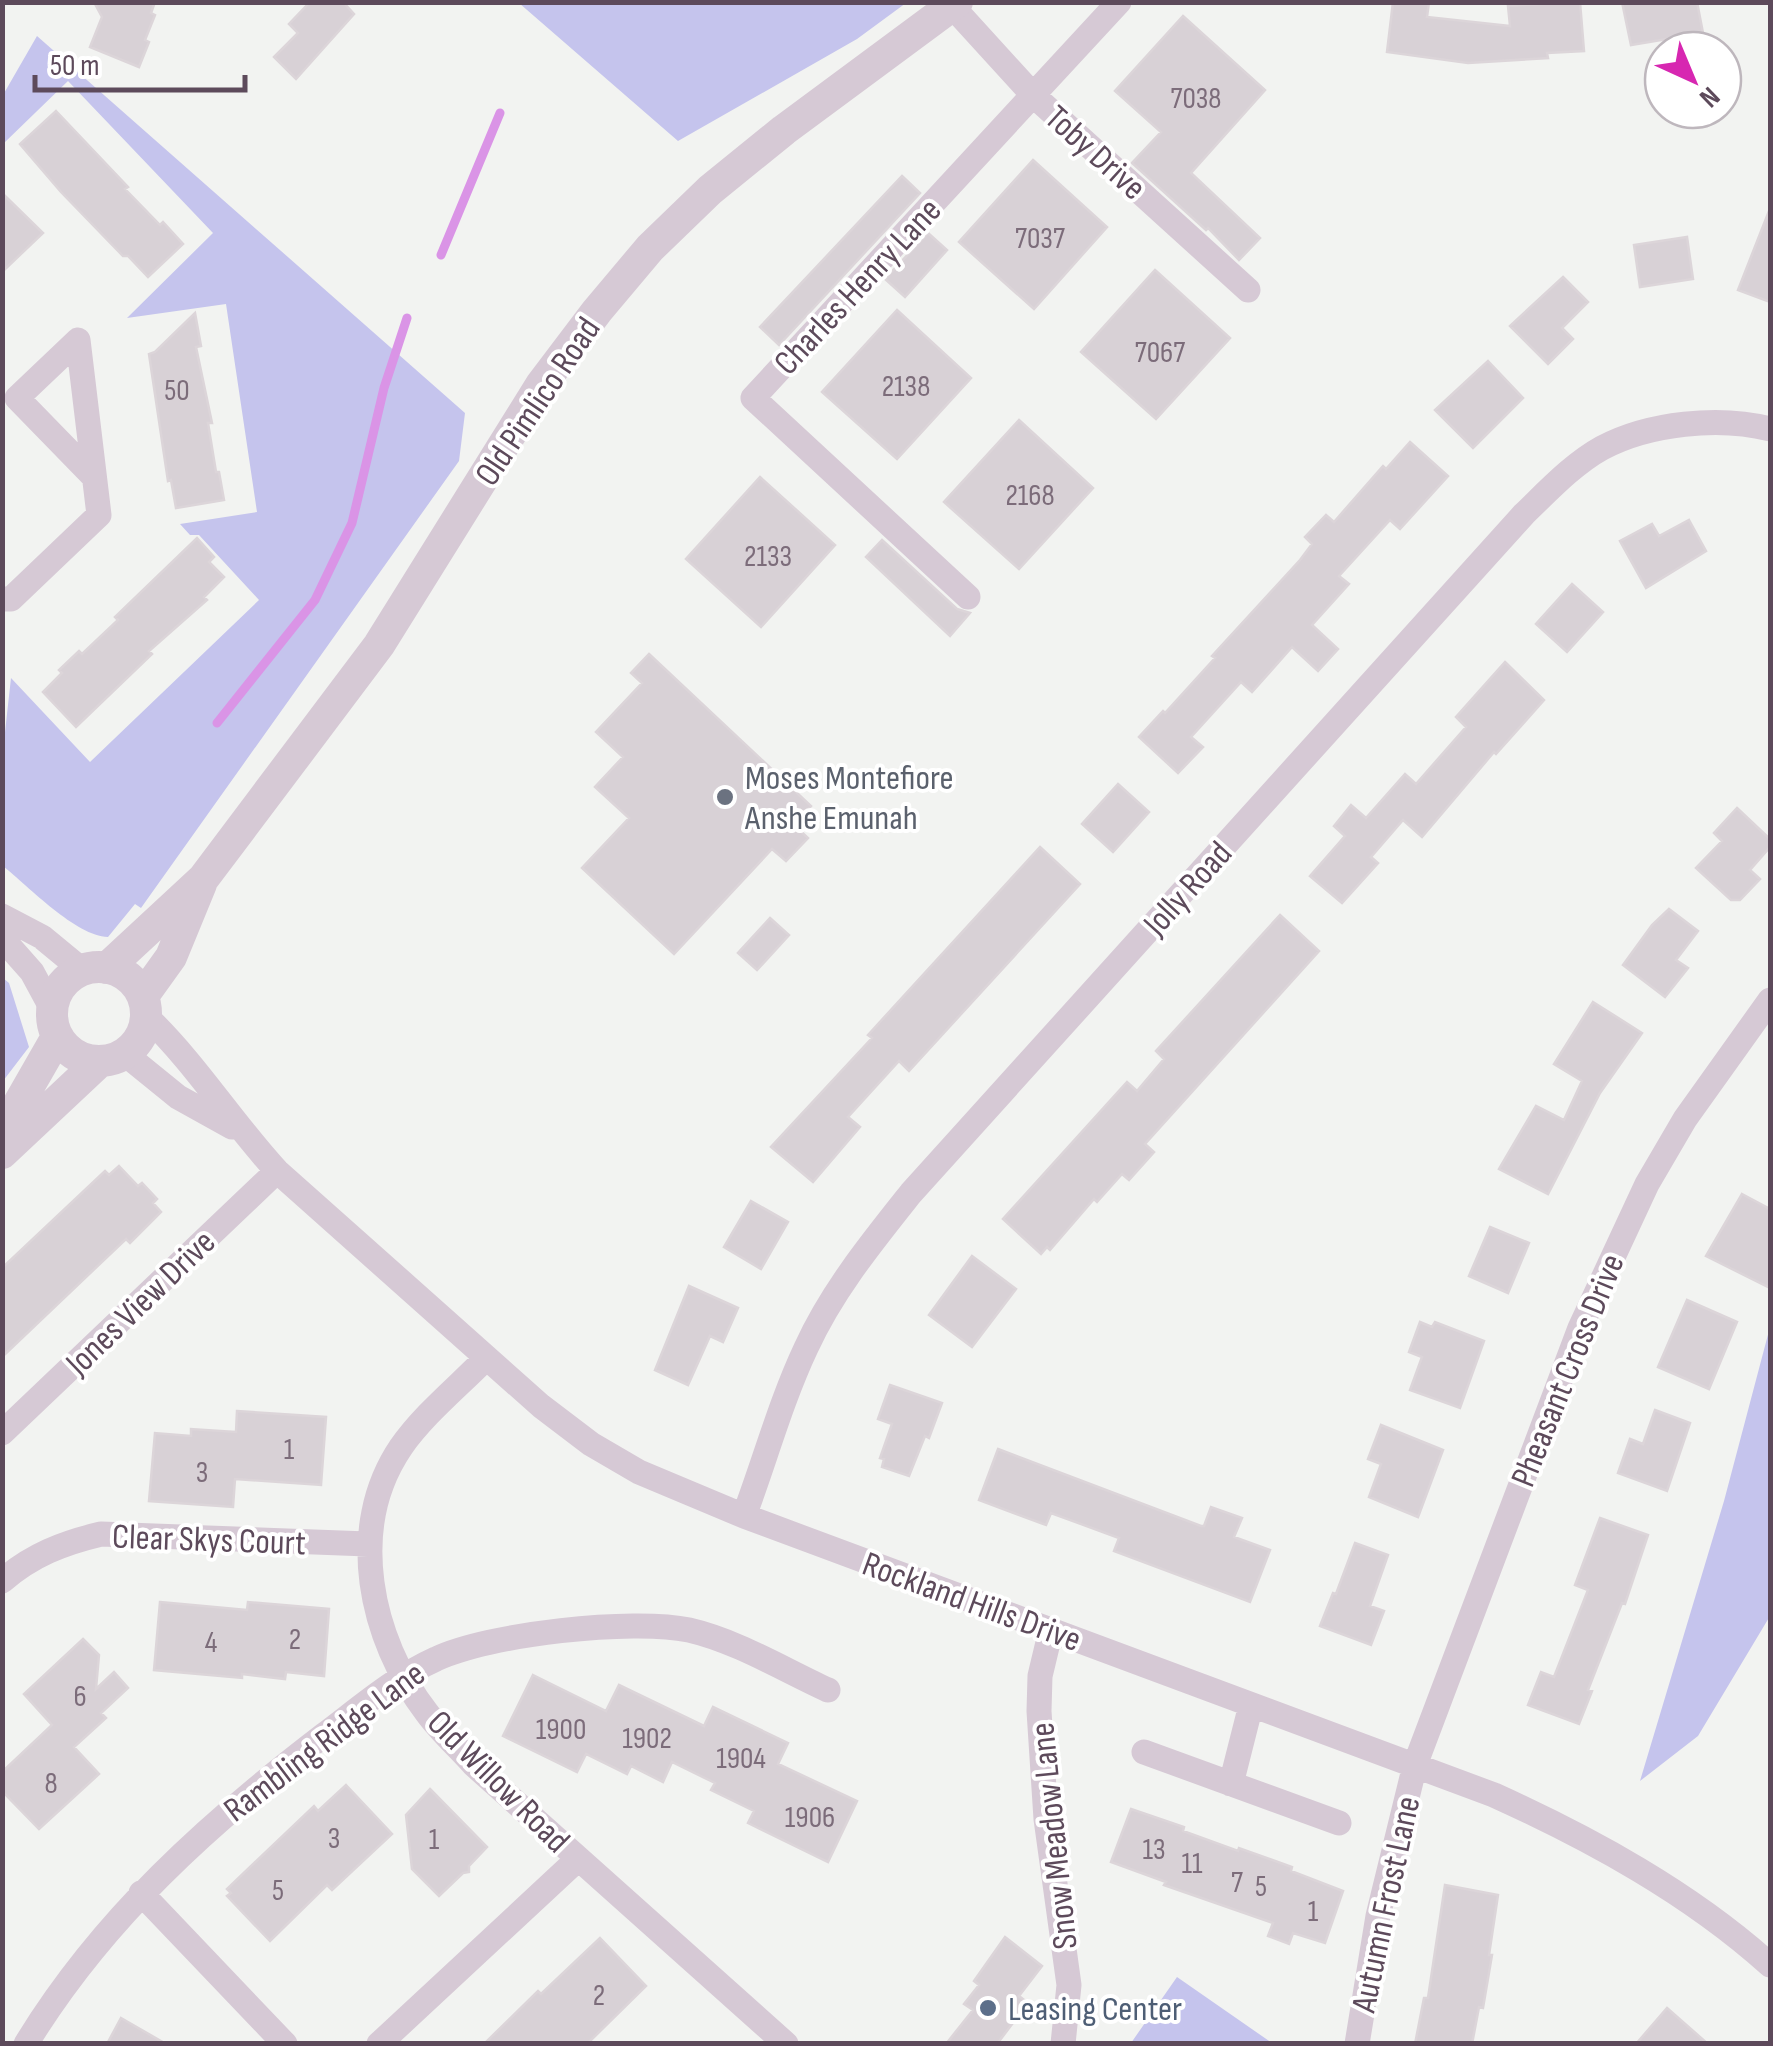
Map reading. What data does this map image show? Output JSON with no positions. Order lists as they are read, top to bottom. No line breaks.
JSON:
{"streets":{"street":["Toby Drive","Charles Henry Lane","Old Pimlico Road","Jolly Road","Jones View Drive","Pheasant Cross Drive","Clear Skys Court","Rockland Hills Drive","Rambling Ridge Lane","Old Willow Road","Snow Meadow Lane","Autumn Frost Lane"]},"crossings":[["Toby Drive","Charles Henry Lane"],["Toby Drive","Old Pimlico Road"],["Old Pimlico Road","Rockland Hills Drive"],["Jolly Road","Rockland Hills Drive"],["Jones View Drive","Rockland Hills Drive"],["Pheasant Cross Drive","Rockland Hills Drive"],["Pheasant Cross Drive","Autumn Frost Lane"],["Clear Skys Court","Old Willow Road"],["Rockland Hills Drive","Old Willow Road"],["Rockland Hills Drive","Snow Meadow Lane"],["Rockland Hills Drive","Autumn Frost Lane"],["Rambling Ridge Lane","Old Willow Road"]],"places":["Moses Montefiore Anshe Emunah","Leasing Center"],"house_numbers":["7038","7037","7067","2138","50","2168","2133","1","3","2","4","6","1900","1902","1904","8","1906","3","1","13","11","7","5","5","1","2"],"scale_bar":"50 m","north":"bottom right"}
